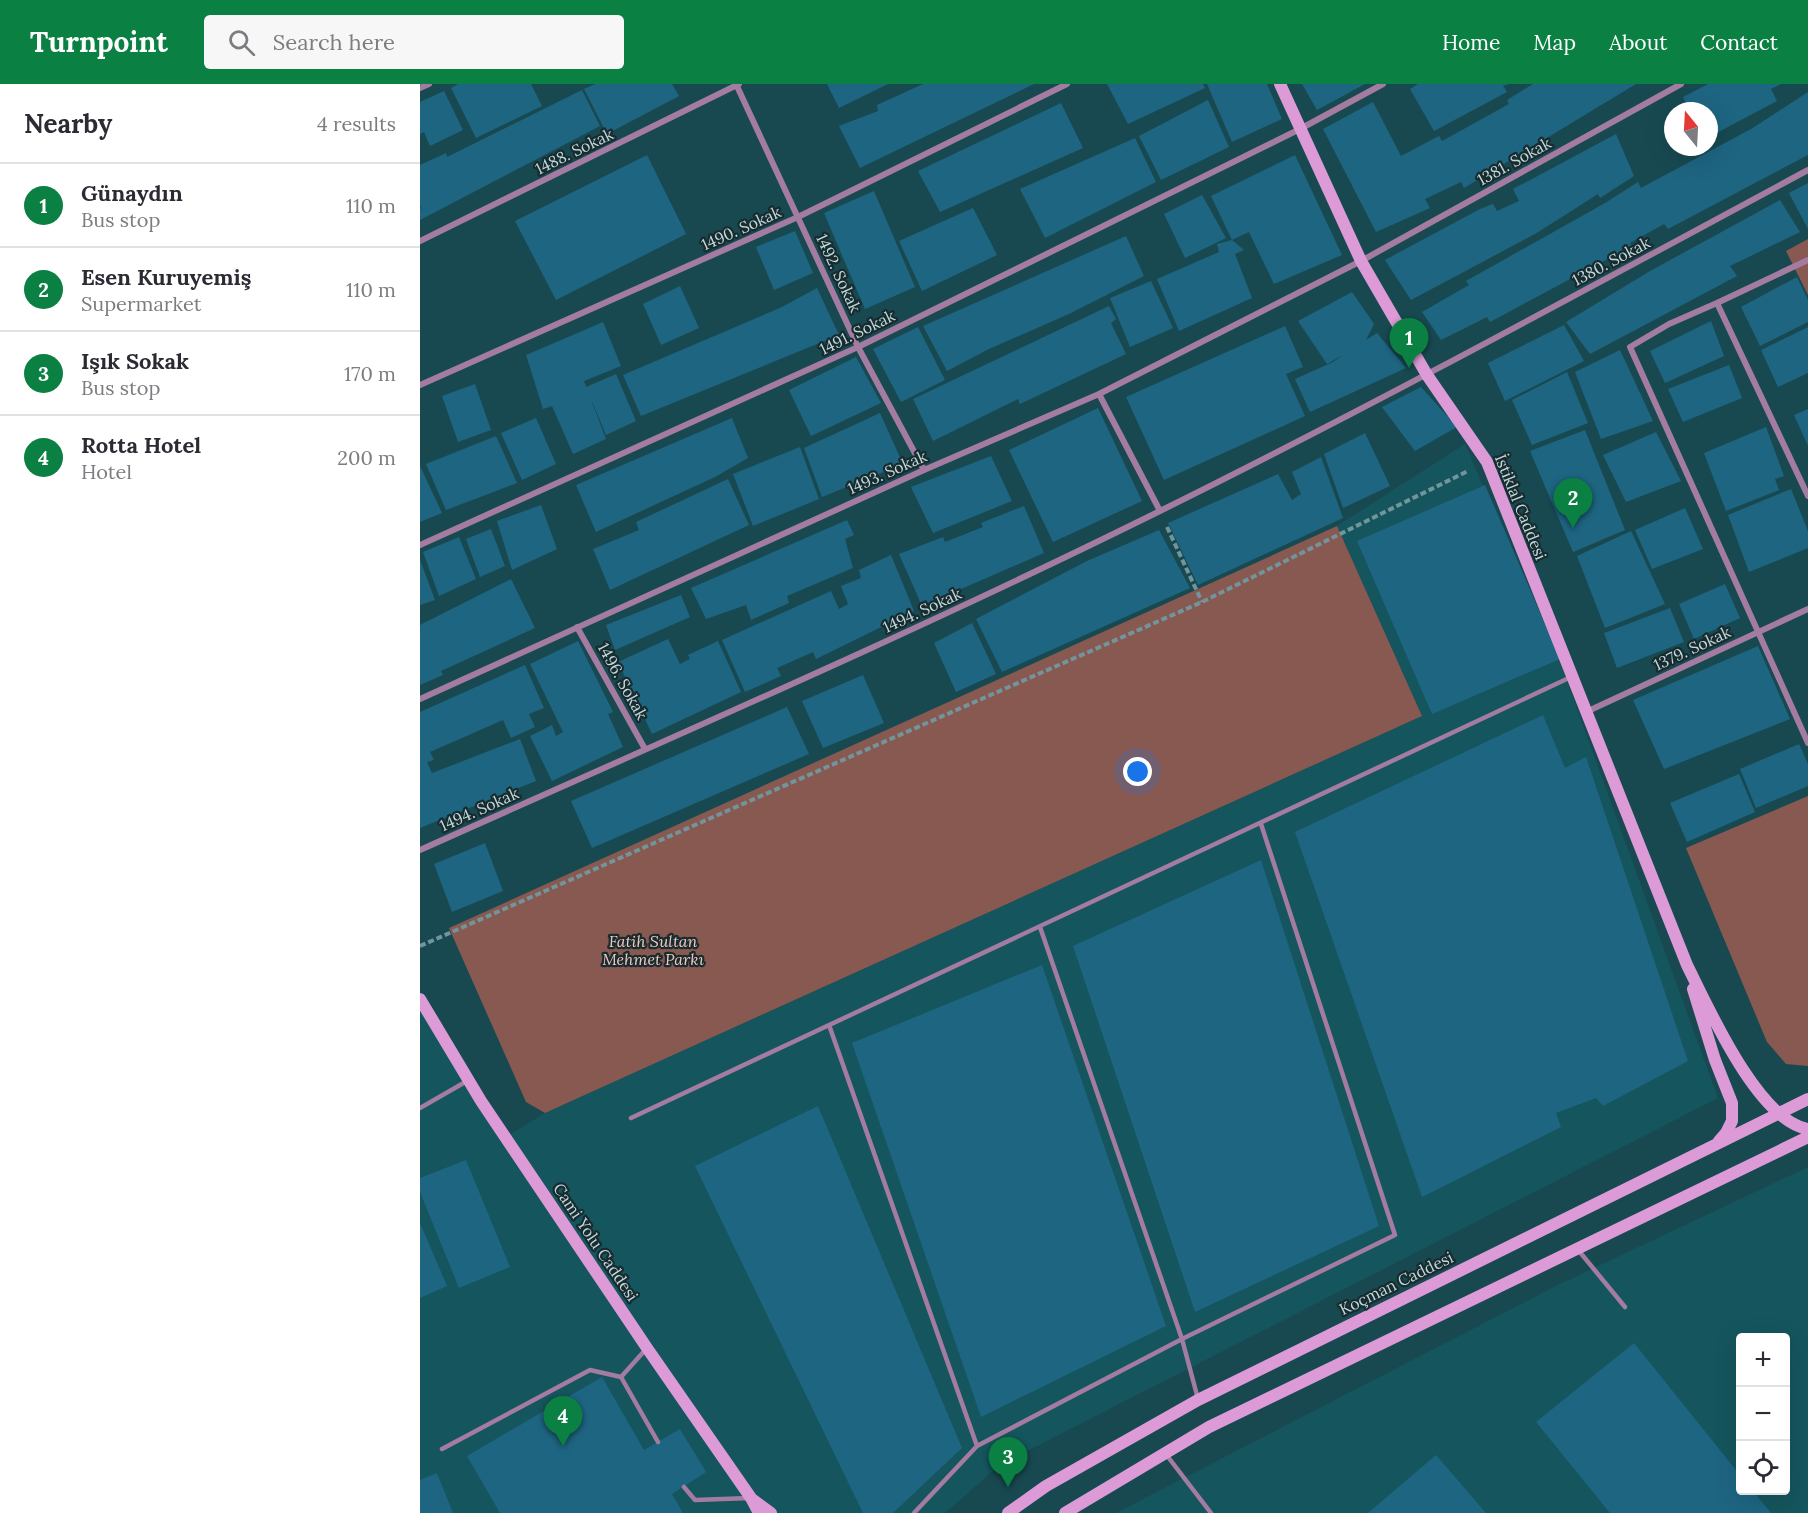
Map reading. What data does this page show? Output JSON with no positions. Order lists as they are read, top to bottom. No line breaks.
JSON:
{"streets":{"main road":["İstiklal Caddesi","Cami Yolu Caddesi","Koçman Caddesi"],"street":["1488. Sokak","1381. Sokak","1490. Sokak","1380. Sokak","1492. Sokak","1491. Sokak","1493. Sokak","1494. Sokak","1379. Sokak","1496. Sokak"]},"crossings":[["1488. Sokak","1492. Sokak"],["1381. Sokak","1493. Sokak"],["1381. Sokak","İstiklal Caddesi"],["1490. Sokak","1492. Sokak"],["1380. Sokak","İstiklal Caddesi"],["1380. Sokak","1494. Sokak"],["1492. Sokak","1491. Sokak"],["1492. Sokak","1493. Sokak"],["1491. Sokak","İstiklal Caddesi"],["1493. Sokak","İstiklal Caddesi"],["1493. Sokak","1496. Sokak"],["İstiklal Caddesi","1494. Sokak"],["İstiklal Caddesi","1379. Sokak"],["1494. Sokak","1496. Sokak"]],"parks":["Fatih Sultan Mehmet Parkı"],"north":"top","page":{"header":"Turnpoint","search":"Search here","nav":["Home","Map","About","Contact"],"heading":["Nearby","4 results"],"list":[{"mark":"1","name":"Günaydın","note":"Bus stop","value":"110 m"},{"mark":"2","name":"Esen Kuruyemiş","note":"Supermarket","value":"110 m"},{"mark":"3","name":"Işık Sokak","note":"Bus stop","value":"170 m"},{"mark":"4","name":"Rotta Hotel","note":"Hotel","value":"200 m"}],"pins":["1","2","4","3"],"map_buttons":["+","−"]}}
